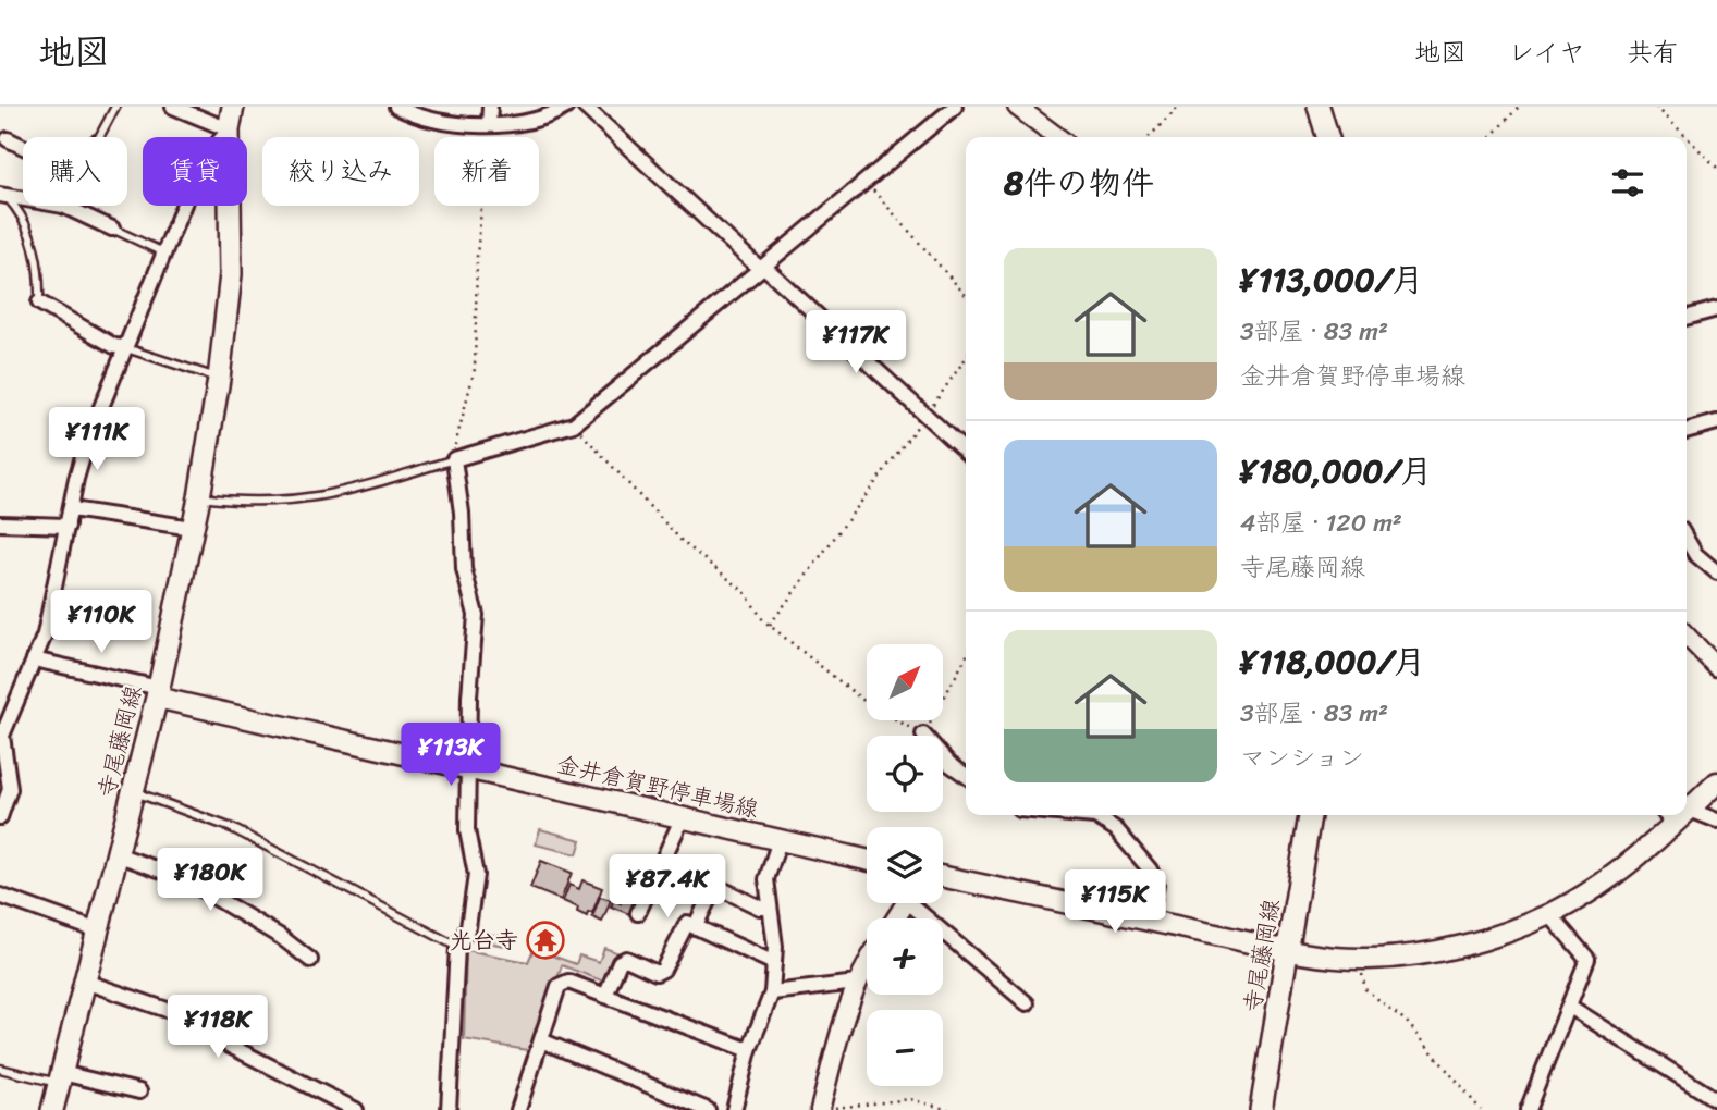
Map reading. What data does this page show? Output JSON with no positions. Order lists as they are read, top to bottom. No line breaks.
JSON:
{"streets":{"main road":["寺尾藤岡線","金井倉賀野停車場線"]},"crossings":[["寺尾藤岡線","金井倉賀野停車場線"]],"places":{"temple":["光台寺"]},"north":"top right","page":{"header":"地図","nav":["地図","レイヤ","共有"],"chip":["購入","賃貸","絞り込み","新着"],"heading":"8件の物件","list":[{"name":"¥113,000/月","note":"3部屋 · 83 m² · 金井倉賀野停車場線"},{"name":"¥180,000/月","note":"4部屋 · 120 m² · 寺尾藤岡線"},{"name":"¥118,000/月","note":"3部屋 · 83 m² · マンション"}],"price":["¥117K","¥111K","¥110K","¥113K","¥180K","¥87.4K","¥115K","¥118K"],"map_buttons":["+","−"]}}
